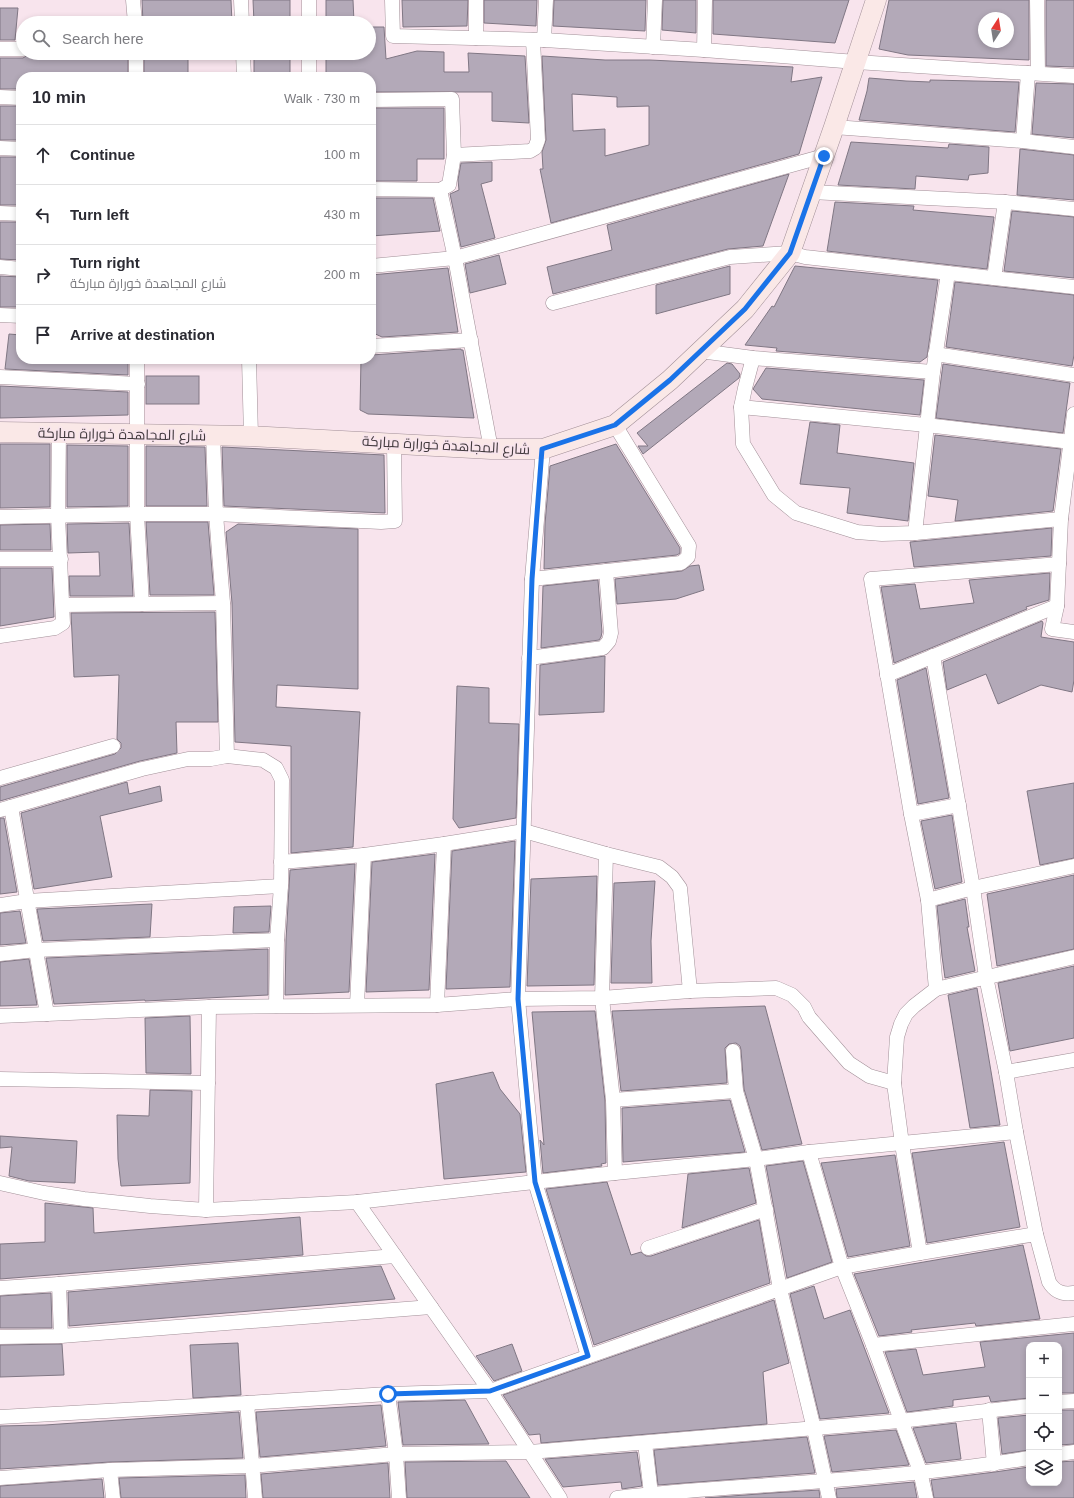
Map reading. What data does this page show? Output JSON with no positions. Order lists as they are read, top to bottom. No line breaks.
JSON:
{"streets":{"street":["شارع المجاهدة خورارة مباركة"]},"north":"top","page":{"search":"Search here","heading":["10 min","Walk · 730 m"],"list":[["Continue","100 m"],["Turn left","430 m"],["Turn right","شارع المجاهدة خورارة مباركة","200 m"],"Arrive at destination"],"map_buttons":["+","−"]}}
